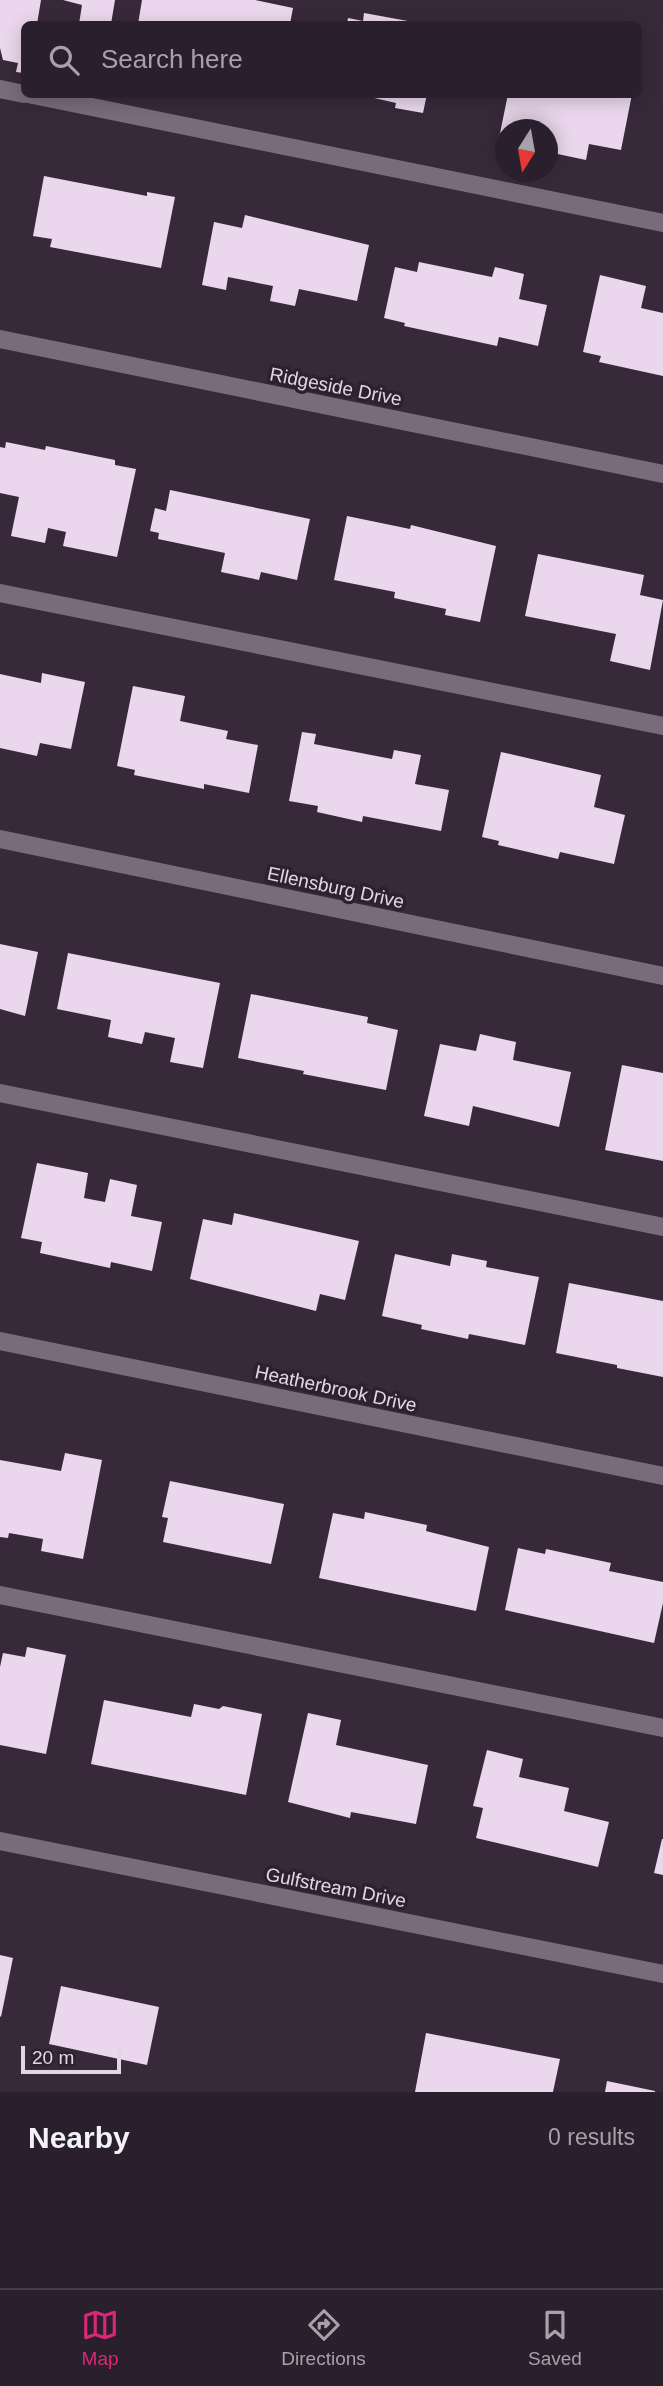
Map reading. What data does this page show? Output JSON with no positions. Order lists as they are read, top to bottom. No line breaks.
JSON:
{"streets":{"street":["Ridgeside Drive","Ellensburg Drive","Heatherbrook Drive","Gulfstream Drive"]},"scale_bar":"20 m","north":"bottom","page":{"search":"Search here","scale":"20 m","heading":["Nearby","0 results"],"nav":["Map","Directions","Saved"]}}
